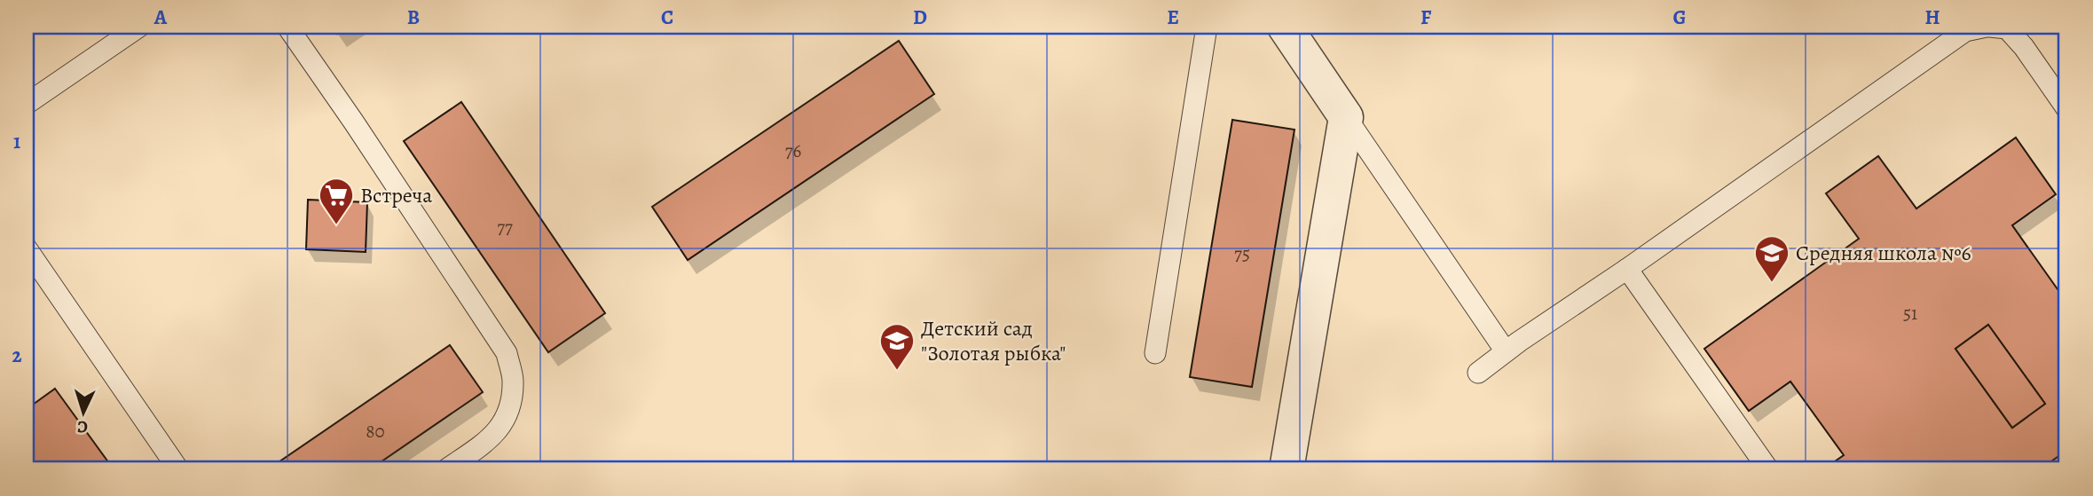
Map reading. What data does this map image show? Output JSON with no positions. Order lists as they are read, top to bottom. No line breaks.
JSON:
{"places":{"supermarket":["Встреча"],"school or university":["Средняя школа №6","Детский сад \"Золотая рыбка\""]},"house_numbers":["76","77","75","51","80"],"north":"bottom","grid":{"columns":["A","B","C","D","E","F","G","H"],"rows":["1","2"]}}
